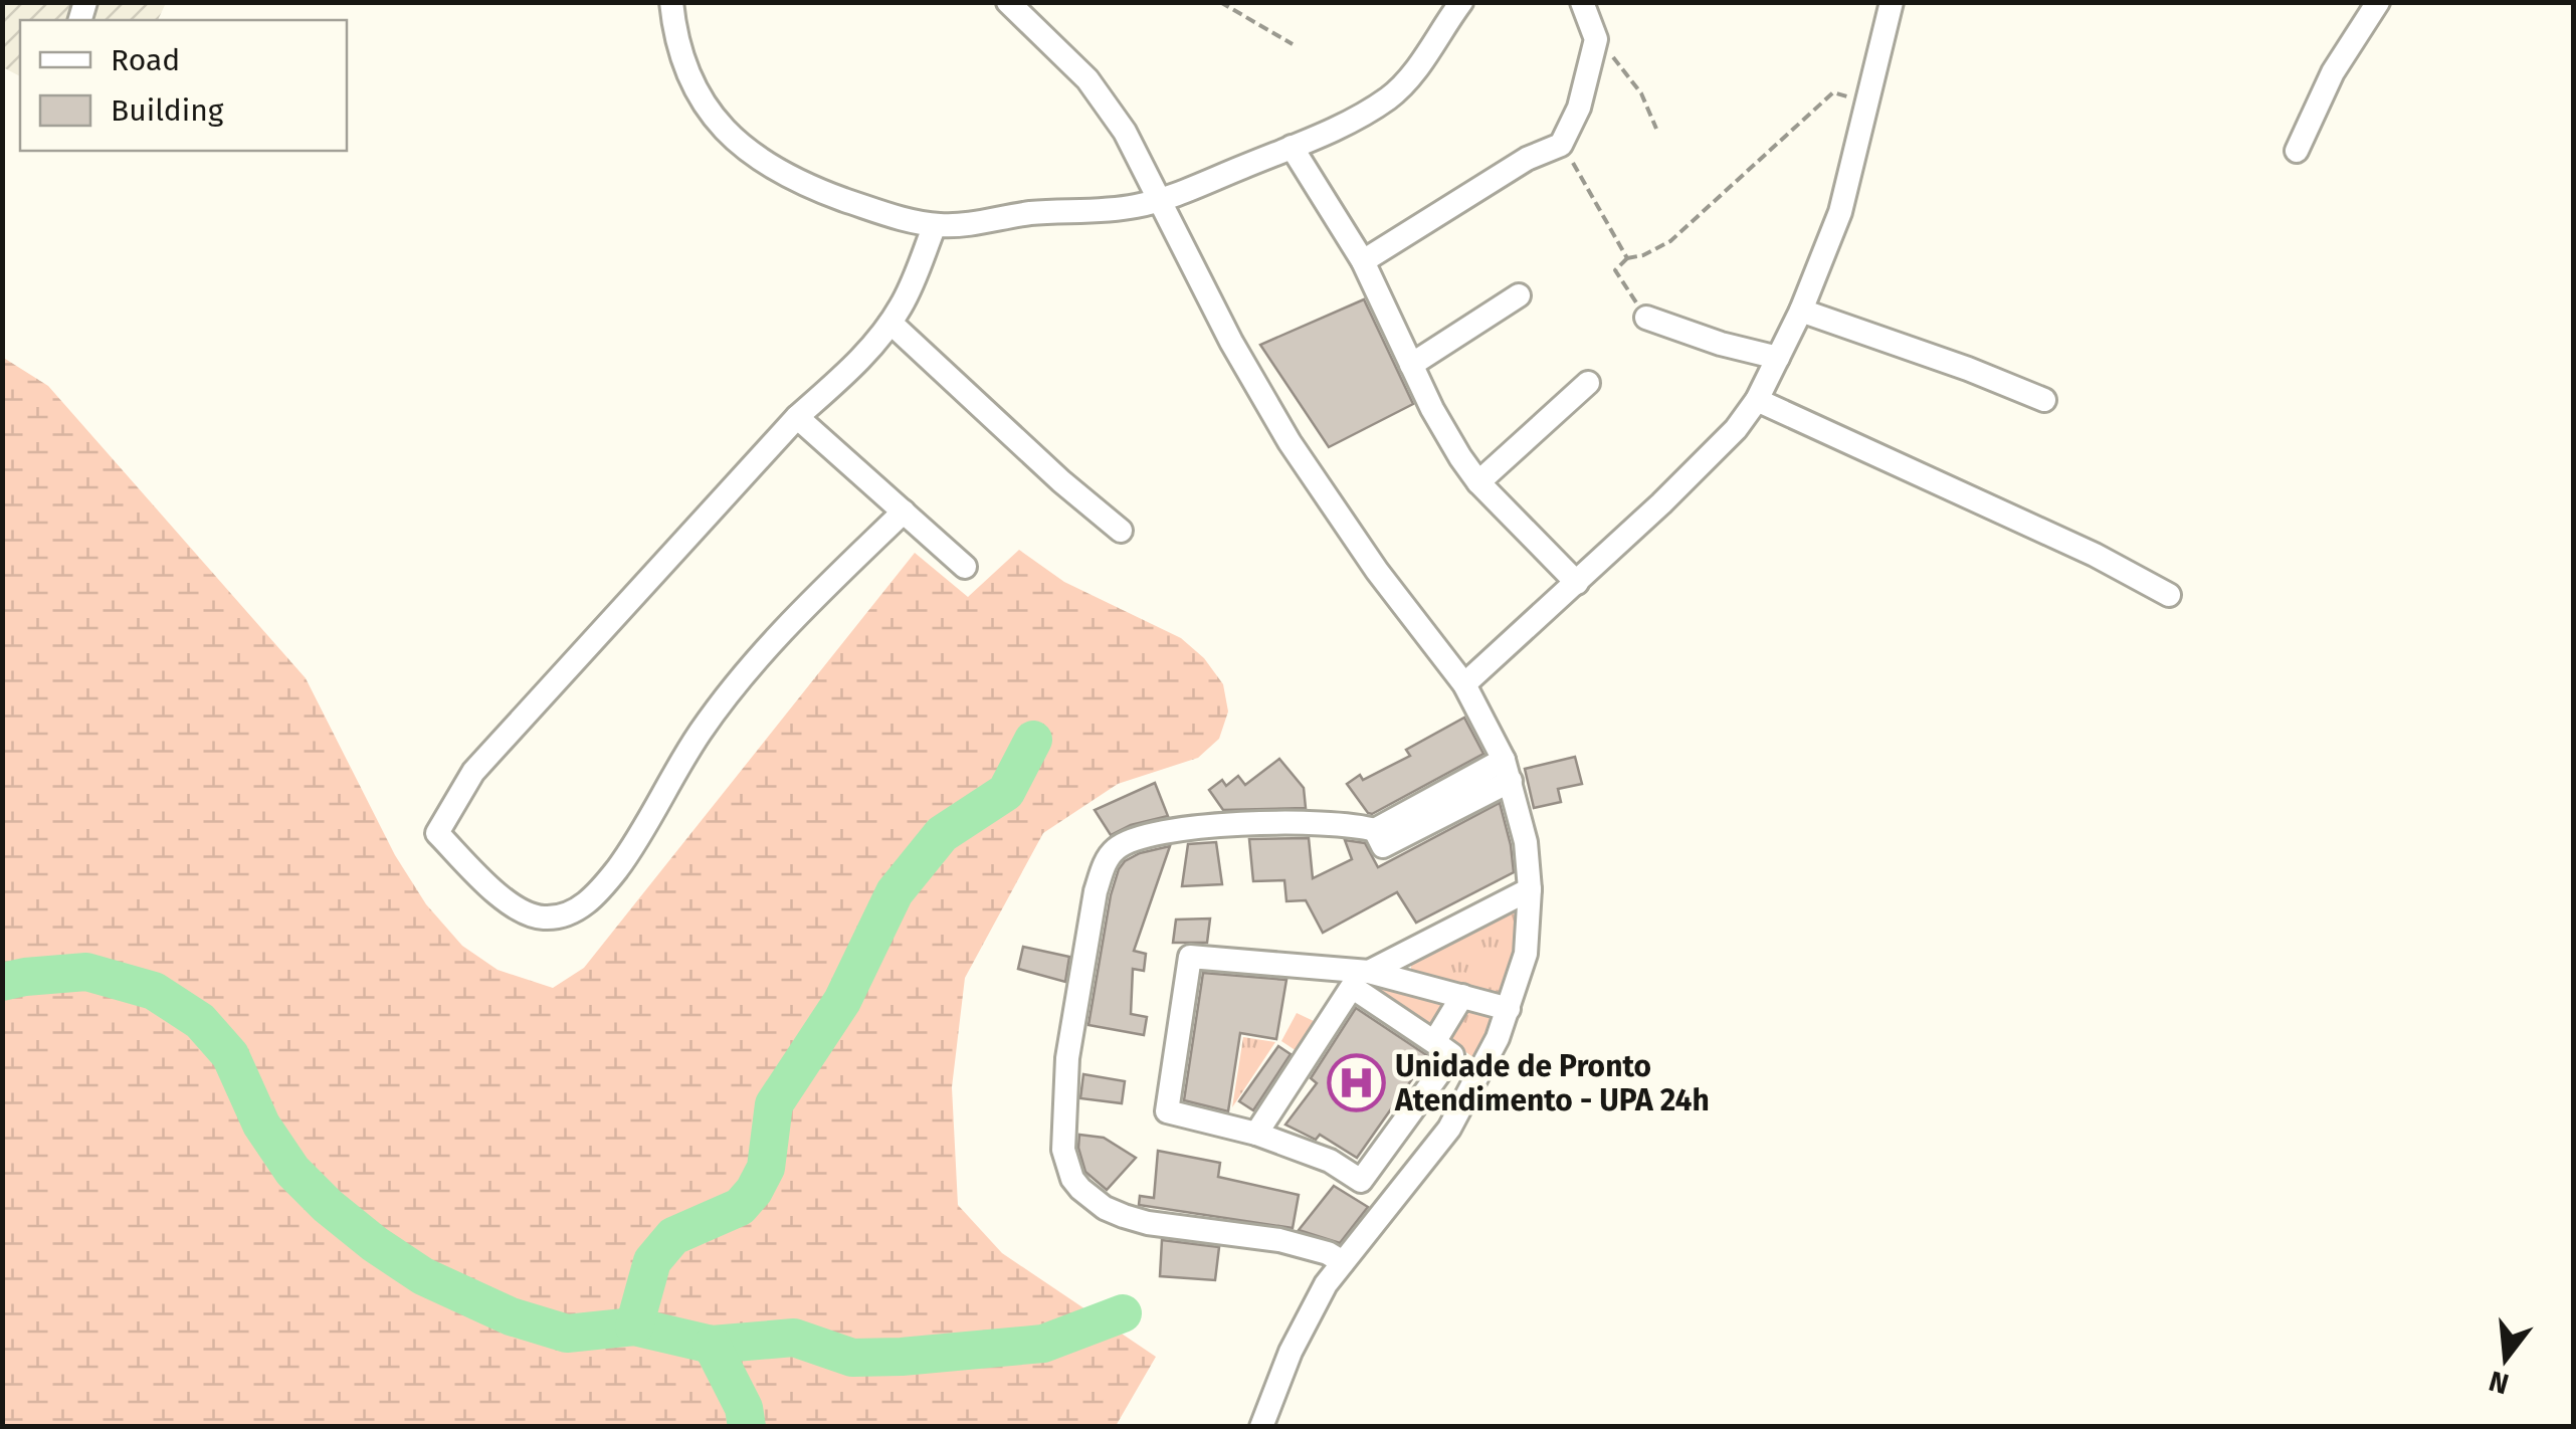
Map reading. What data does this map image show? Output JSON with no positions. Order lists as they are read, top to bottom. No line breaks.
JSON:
{"places":{"hospital":["Unidade de Pronto Atendimento - UPA 24h"]},"legend":["Road","Building"],"north":"bottom"}
